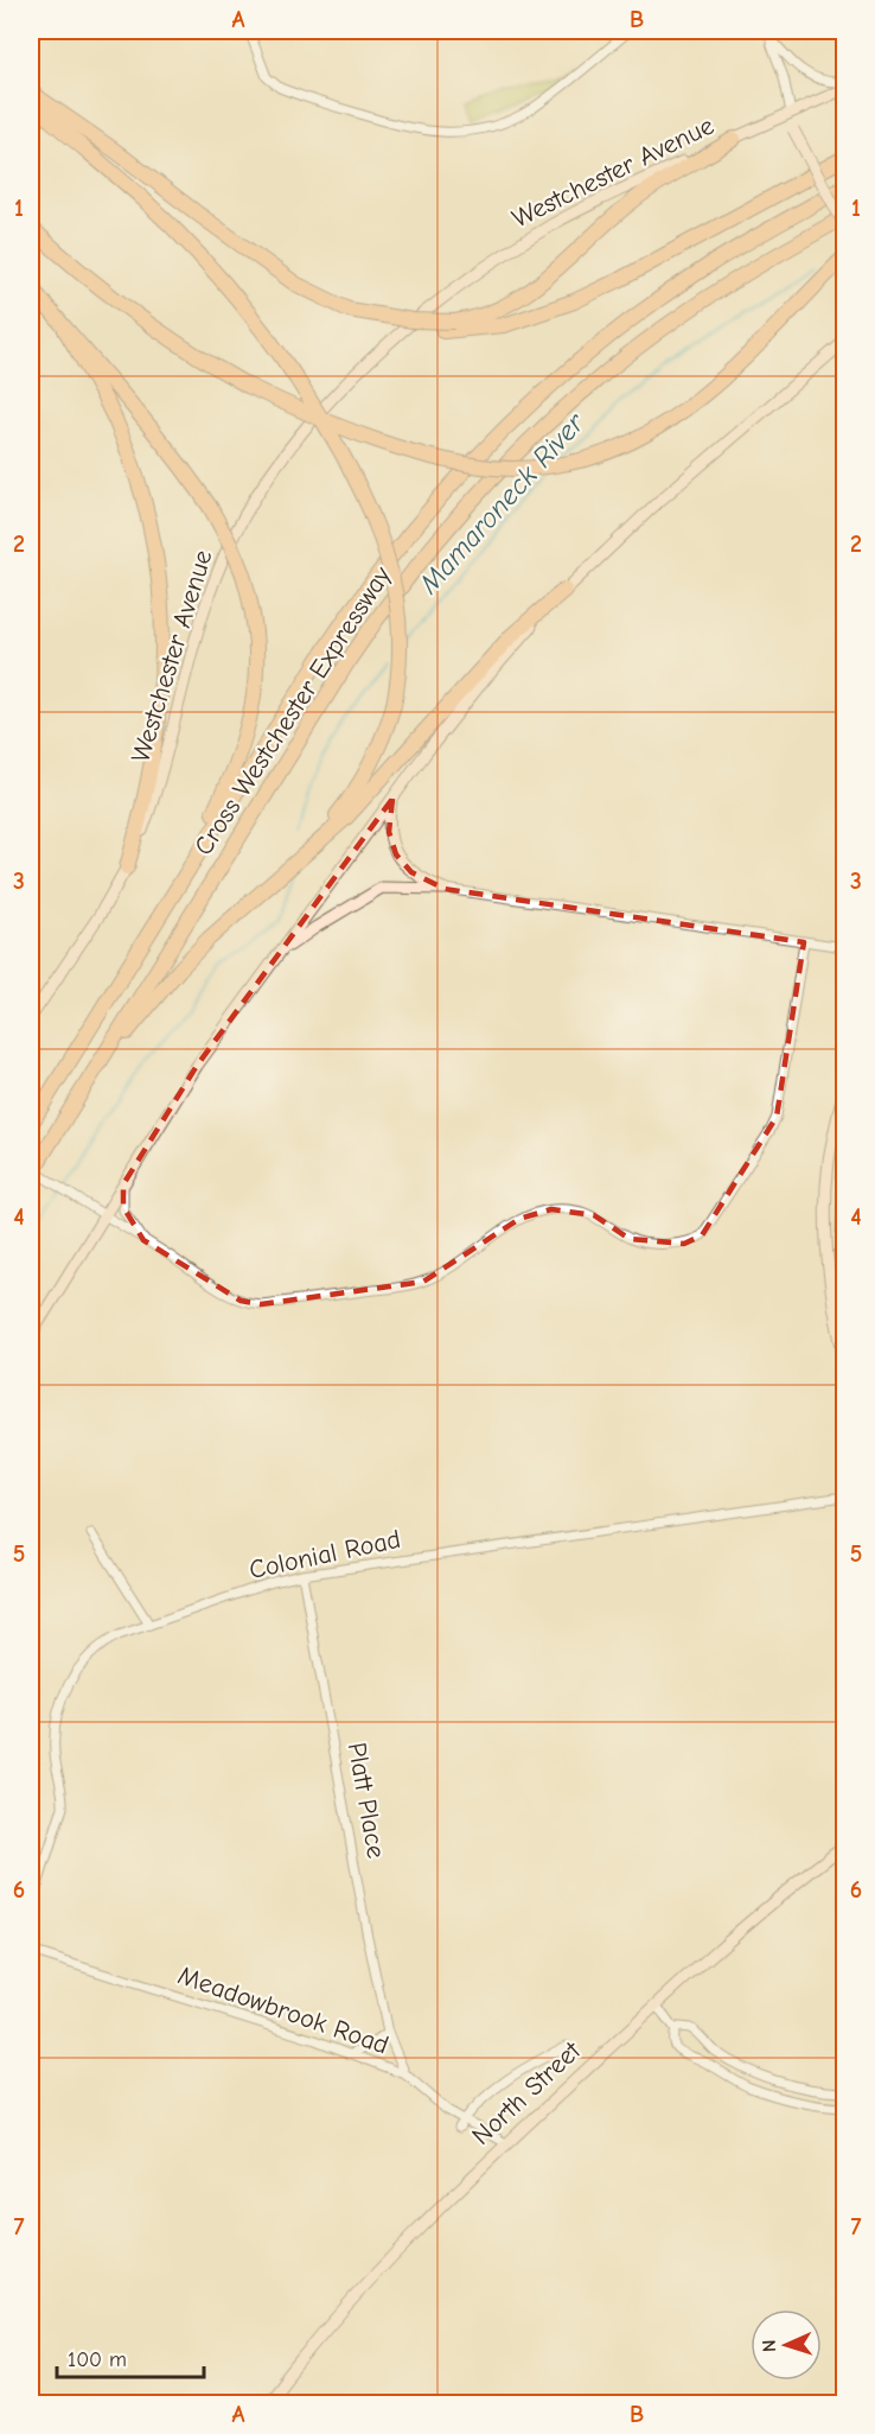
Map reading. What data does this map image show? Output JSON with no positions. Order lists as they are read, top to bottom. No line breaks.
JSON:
{"streets":{"highway":["Cross Westchester Expressway"],"main road":["Westchester Avenue","North Street"],"street":["Colonial Road","Platt Place","Meadowbrook Road"]},"crossings":[["Colonial Road","Platt Place"],["Platt Place","Meadowbrook Road"],["Meadowbrook Road","North Street"]],"water":["Mamaroneck River"],"scale_bar":"100 m","north":"left","grid":{"columns":["A","B"],"rows":["1","2","3","4","5","6","7"]}}
